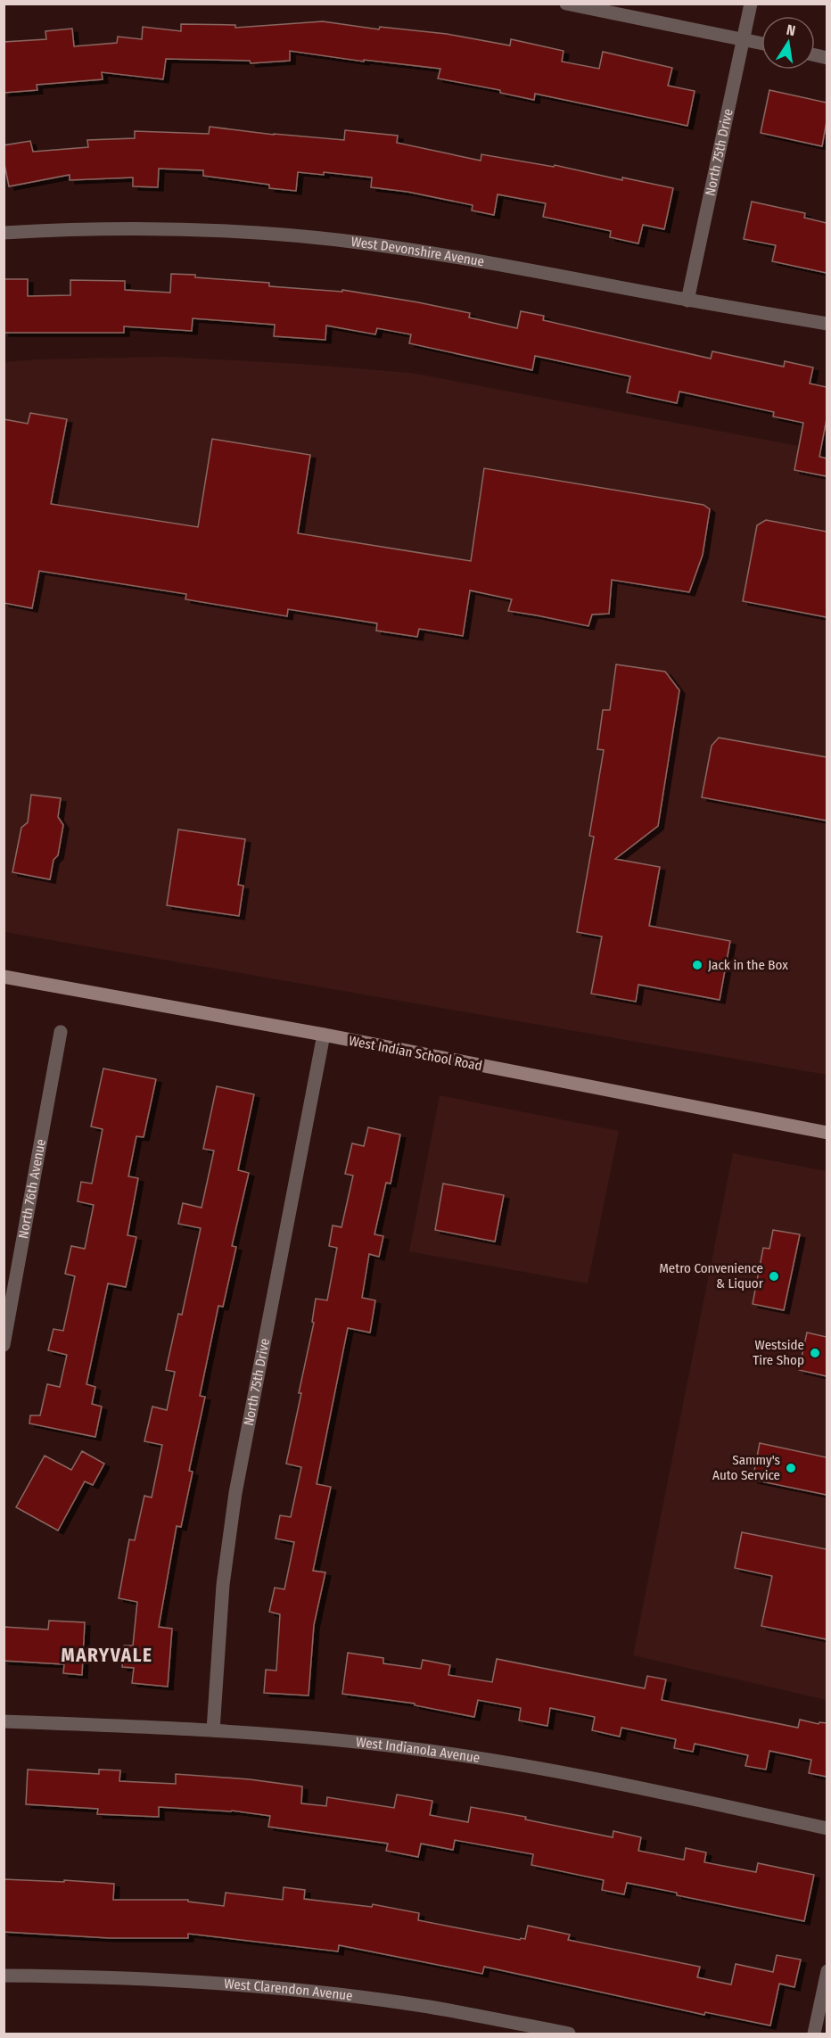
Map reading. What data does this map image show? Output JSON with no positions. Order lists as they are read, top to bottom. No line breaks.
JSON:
{"streets":{"main road":["West Indian School Road"],"street":["North 75th Drive","West Devonshire Avenue","North 76th Avenue","West Indianola Avenue","West Clarendon Avenue"]},"crossings":[["North 75th Drive","West Devonshire Avenue"],["North 75th Drive","West Indian School Road"],["North 75th Drive","West Indianola Avenue"]],"districts":["MARYVALE"],"places":["Jack in the Box","Metro Convenience & Liquor","Westside Tire Shop","Sammy's Auto Service"],"north":"top"}
